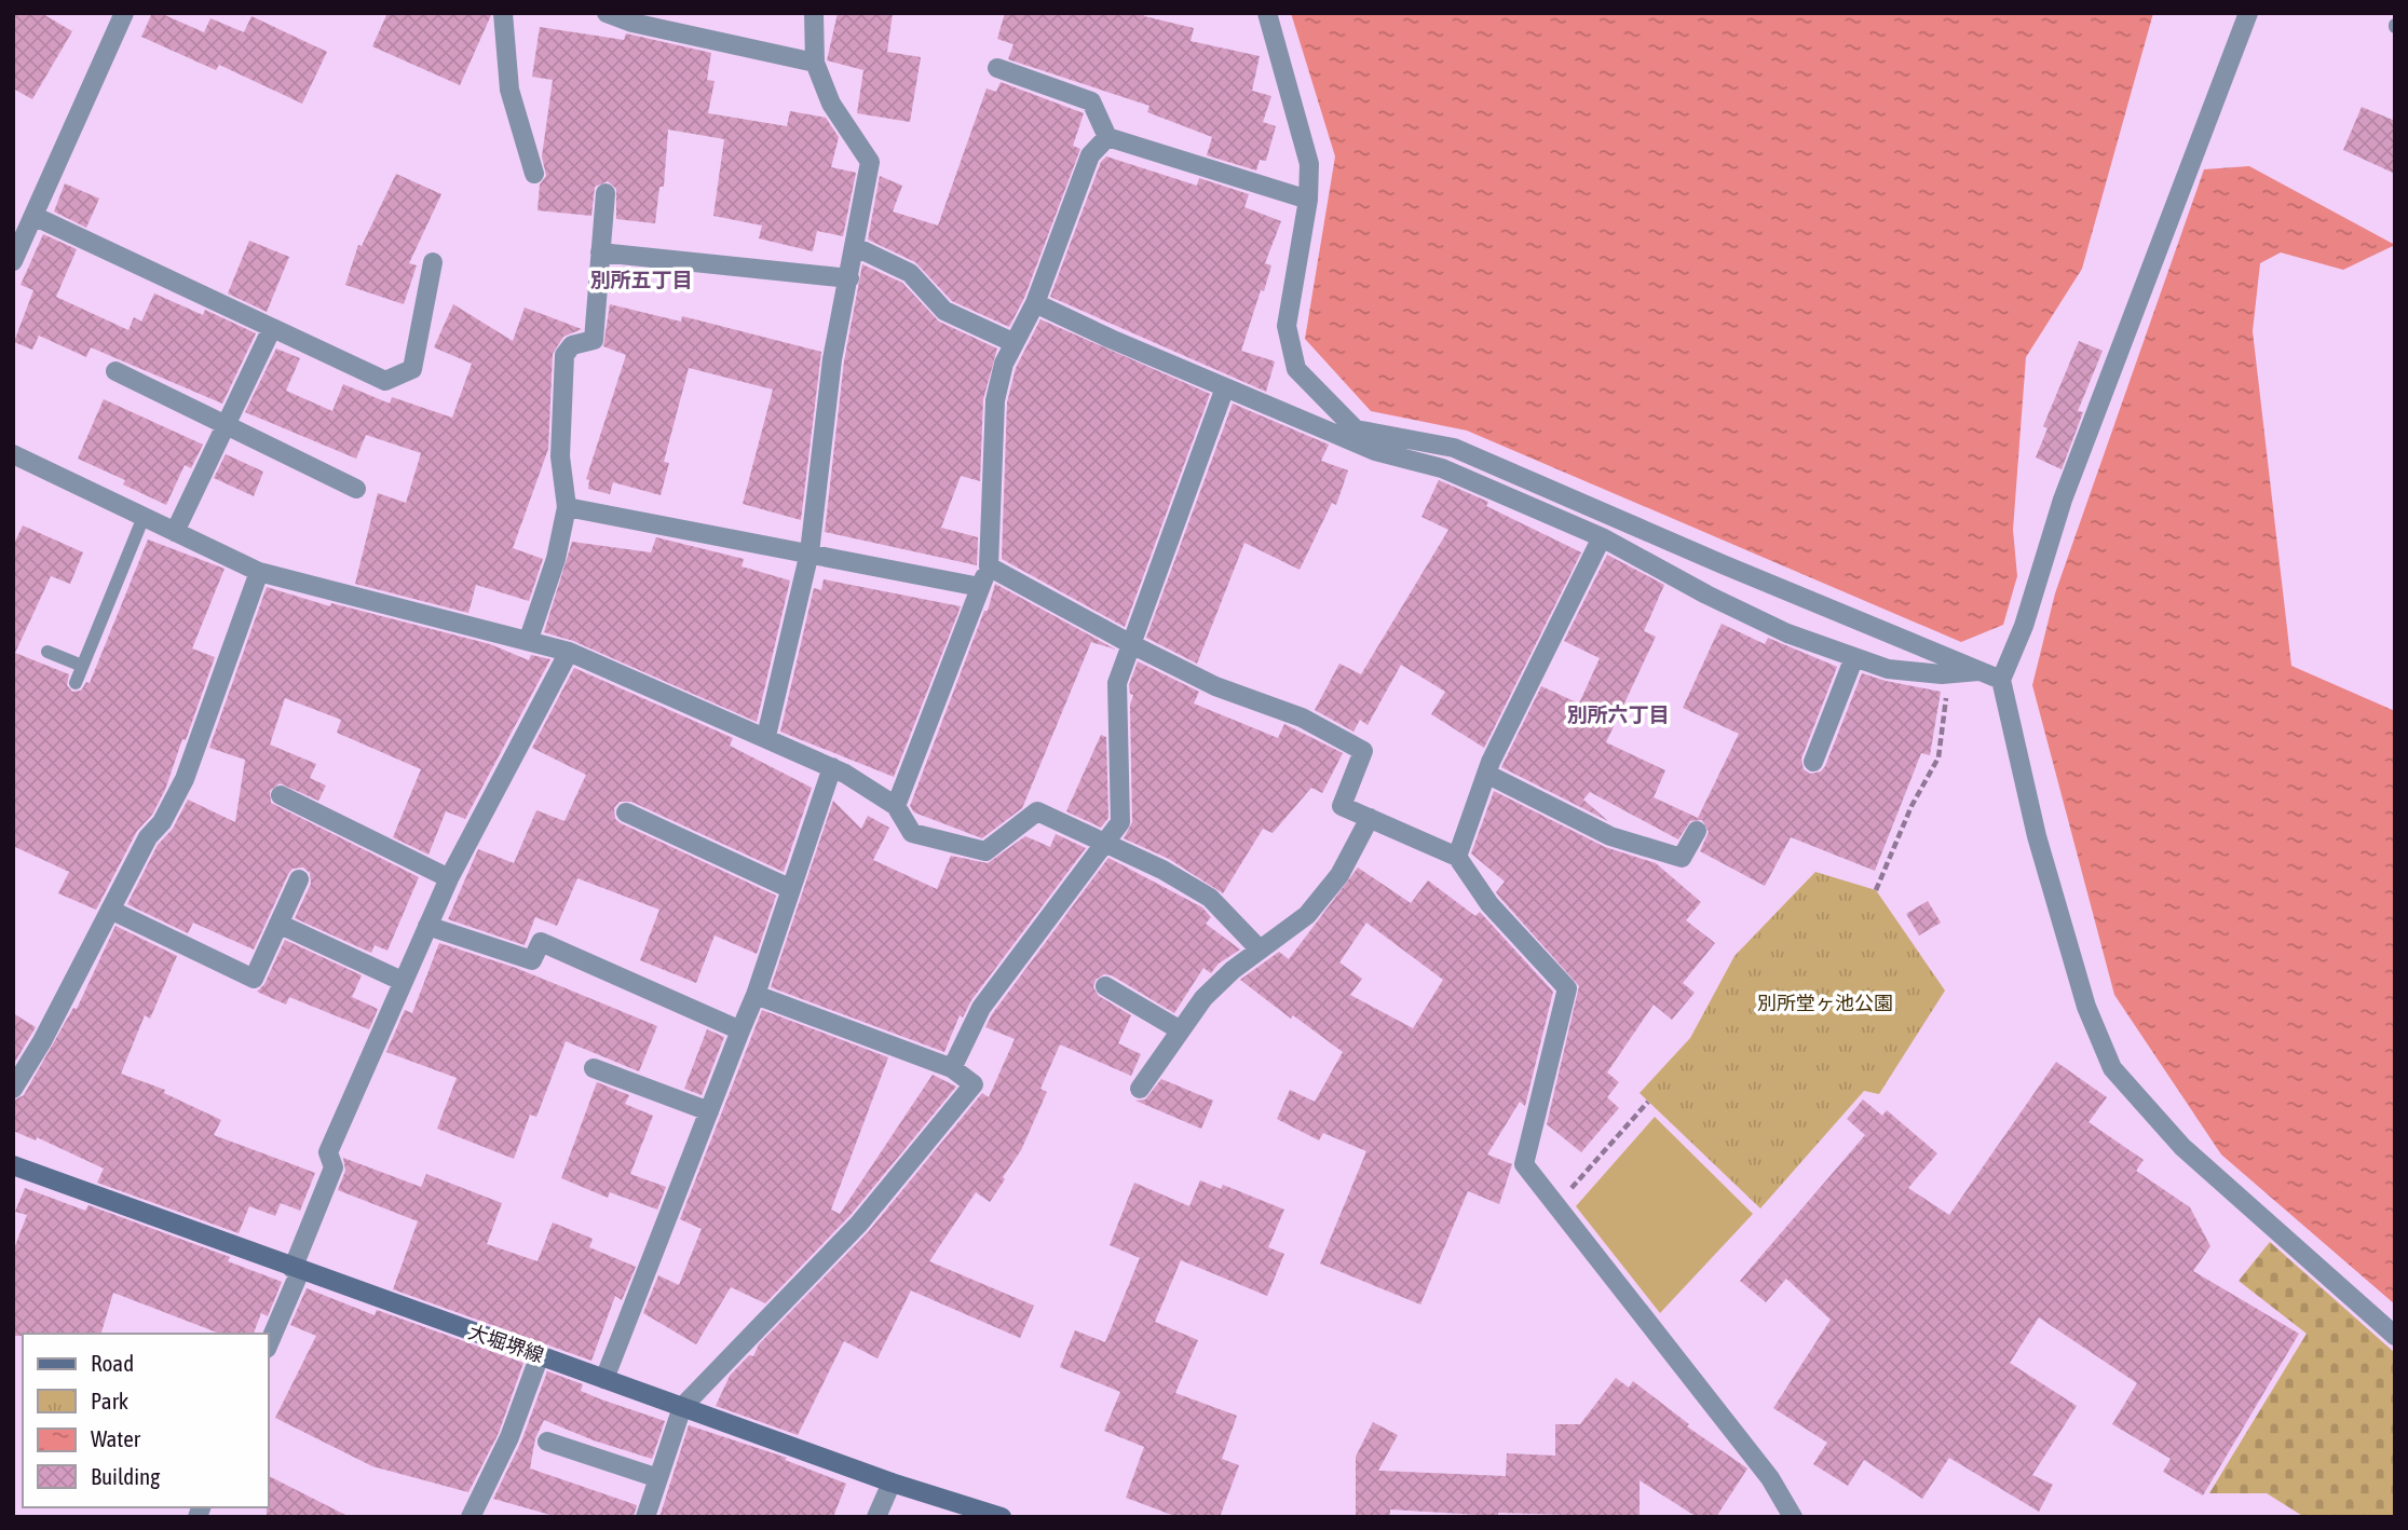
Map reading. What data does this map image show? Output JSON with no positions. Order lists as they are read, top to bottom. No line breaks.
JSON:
{"streets":{"main road":["大堀堺線"]},"districts":["別所五丁目","別所六丁目"],"parks":["別所堂ヶ池公園"],"legend":["Road","Park","Water","Building"]}
